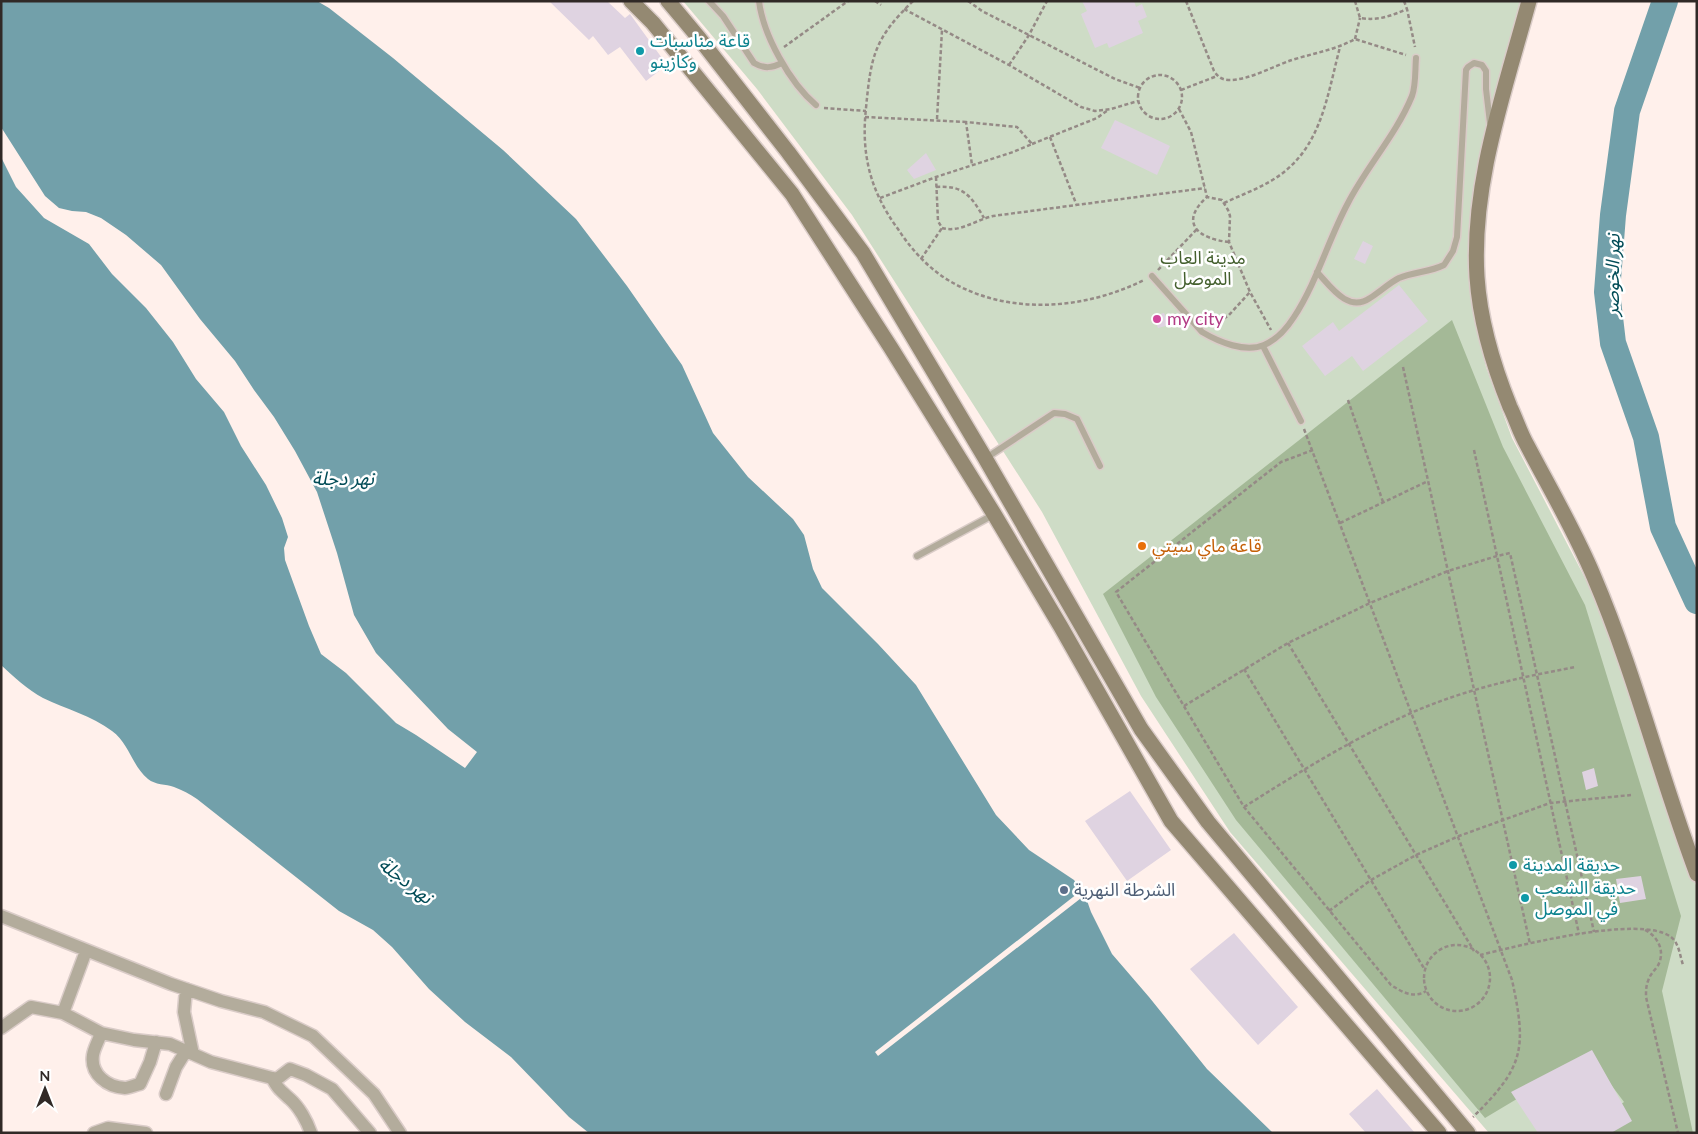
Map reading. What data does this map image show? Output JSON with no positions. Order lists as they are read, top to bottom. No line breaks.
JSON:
{"water":["نهر الخوصر","نهر دجلة"],"parks":["مدينة العاب الموصل"],"places":["قاعة مناسبات وكازينو","my city","قاعة ماي سيتي","حديقة المدينة","الشرطة النهرية","حديقة الشعب في الموصل"],"north":"top"}
